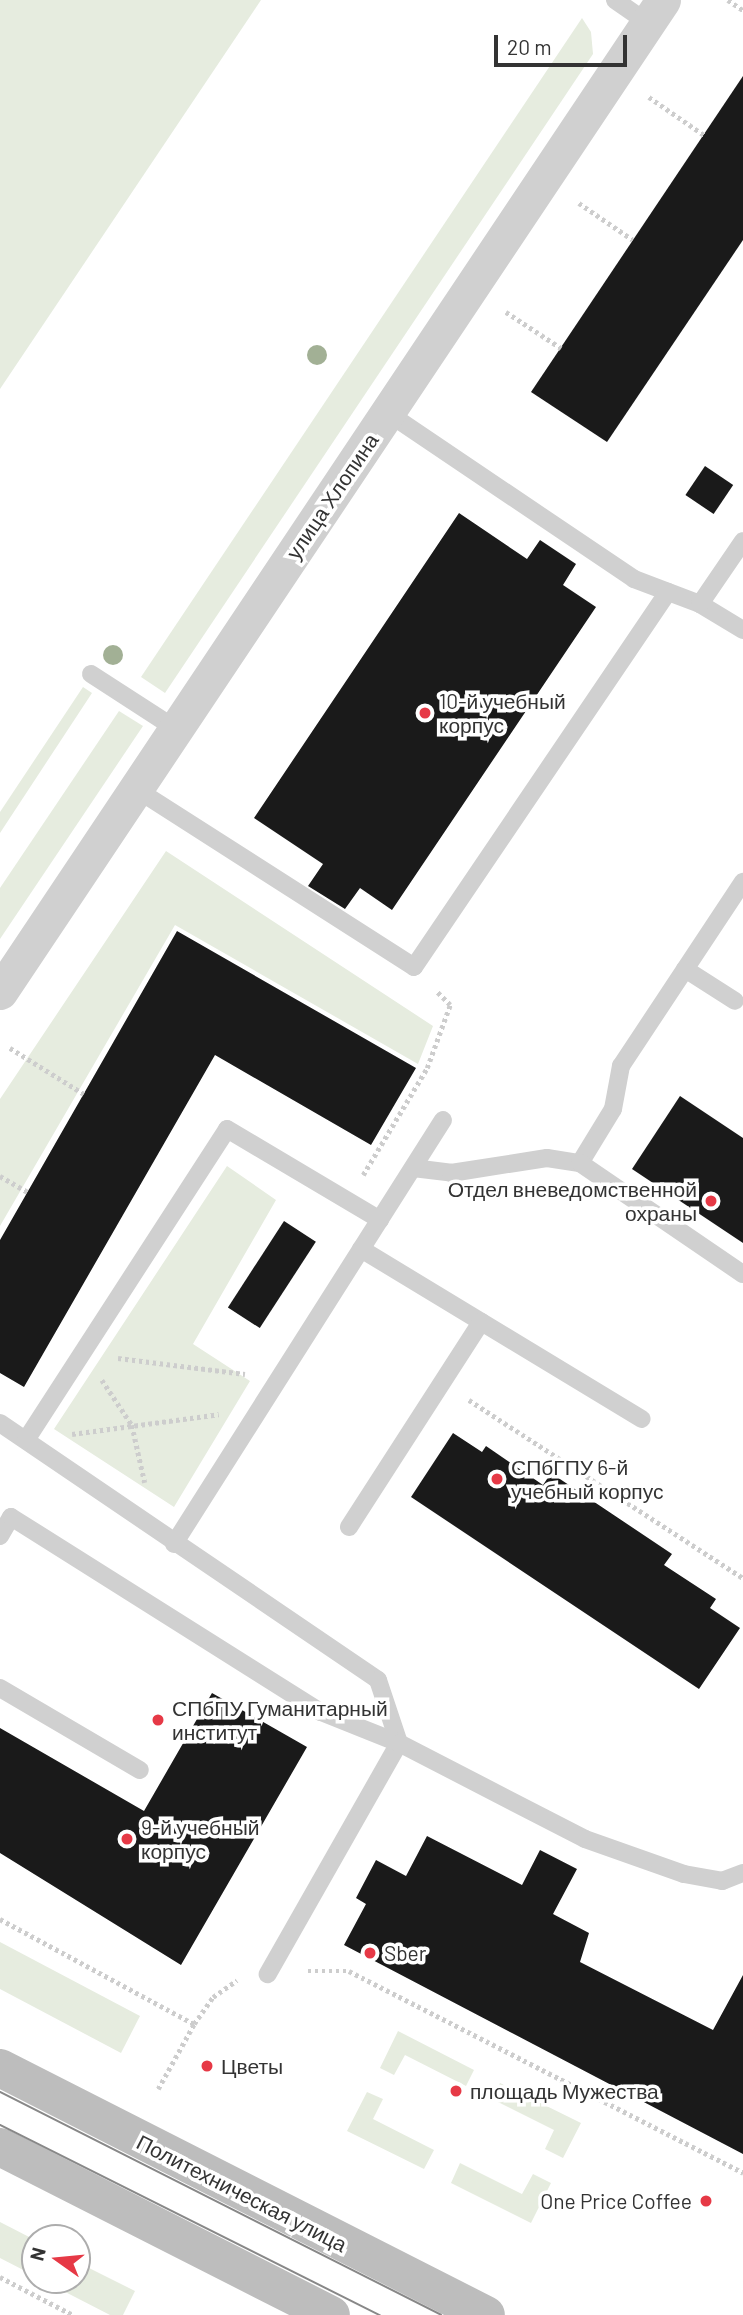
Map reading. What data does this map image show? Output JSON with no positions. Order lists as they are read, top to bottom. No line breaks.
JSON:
{"streets":{"main road":["Политехническая улица"],"street":["улица Хлопина"]},"places":["10-й учебный корпус","Отдел вневедомственной охраны","СПбГПУ 6-й учебный корпус","СПбПУ Гуманитарный институт","9-й учебный корпус","Sber","Цветы","площадь Мужества","One Price Coffee"],"scale_bar":"20 m","north":"left"}
